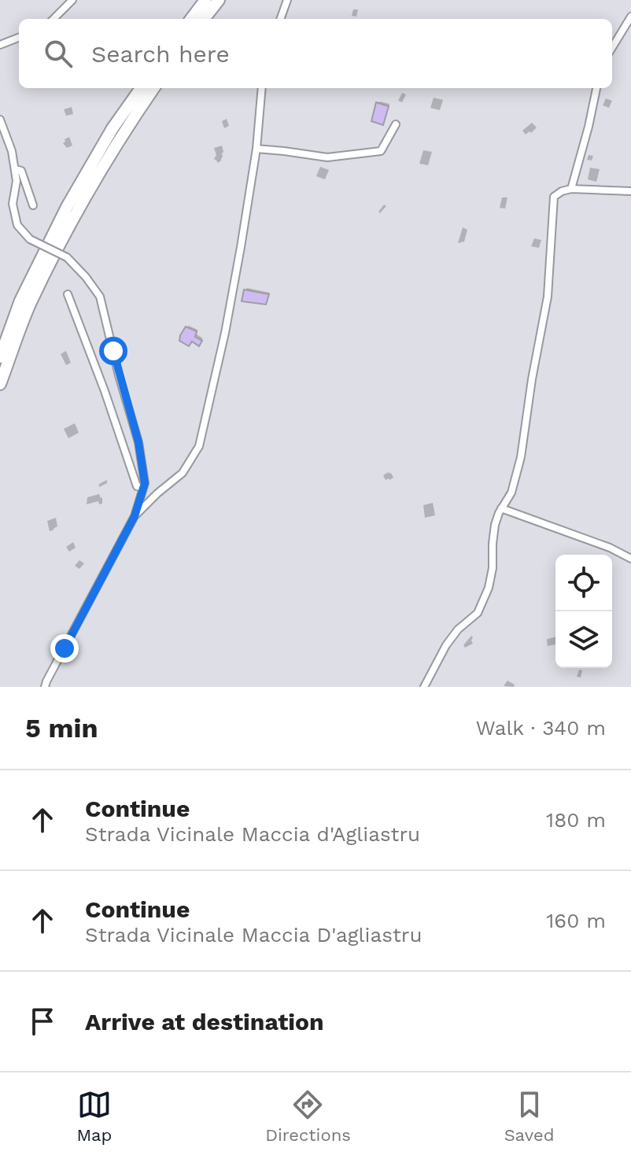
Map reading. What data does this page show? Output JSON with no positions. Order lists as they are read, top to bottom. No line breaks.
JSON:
{"page":{"search":"Search here","heading":["5 min","Walk · 340 m"],"list":[["Continue","Strada Vicinale Maccia d'Agliastru","180 m"],["Continue","Strada Vicinale Maccia D'agliastru","160 m"],"Arrive at destination"],"nav":["Map","Directions","Saved"]}}
